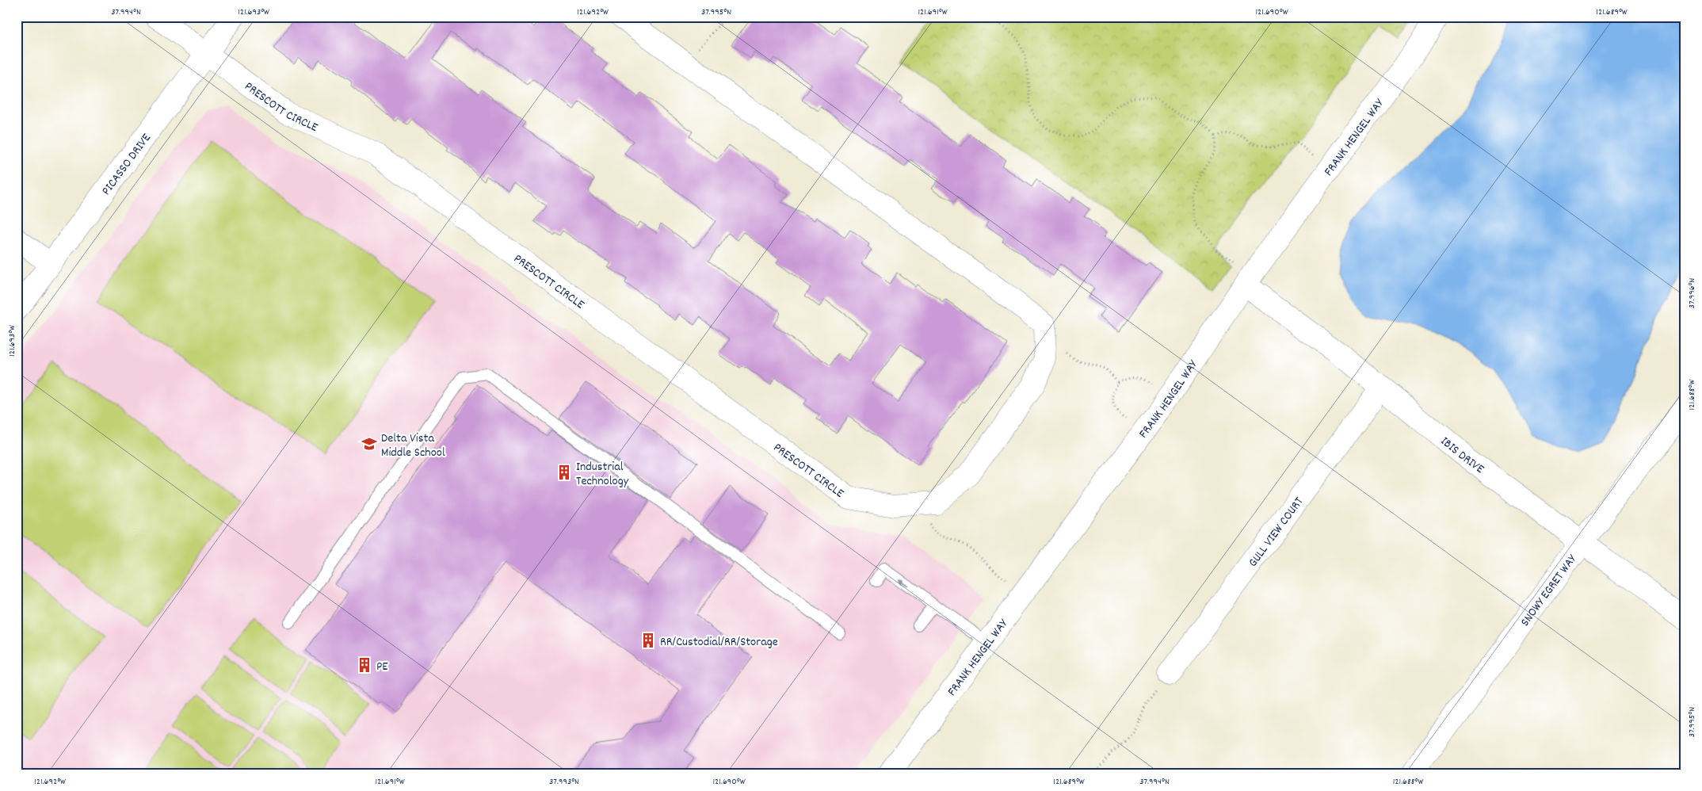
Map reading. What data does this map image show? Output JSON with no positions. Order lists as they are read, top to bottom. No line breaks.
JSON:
{"streets":{"street":["PRESCOTT CIRCLE","FRANK HENGEL WAY","PICASSO DRIVE","IBIS DRIVE","GULL VIEW COURT","SNOWY EGRET WAY"]},"crossings":[["PRESCOTT CIRCLE","PICASSO DRIVE"],["FRANK HENGEL WAY","IBIS DRIVE"],["IBIS DRIVE","GULL VIEW COURT"],["IBIS DRIVE","SNOWY EGRET WAY"]],"places":{"school or university":["Delta Vista Middle School"],"building":["Industrial Technology","RR/Custodial/RR/Storage","PE"]},"coordinates":["37.994°N","121.693°W","121.692°W","37.995°N","121.691°W","121.690°W","121.689°W","37.996°N","121.688°W","37.993°N"]}
